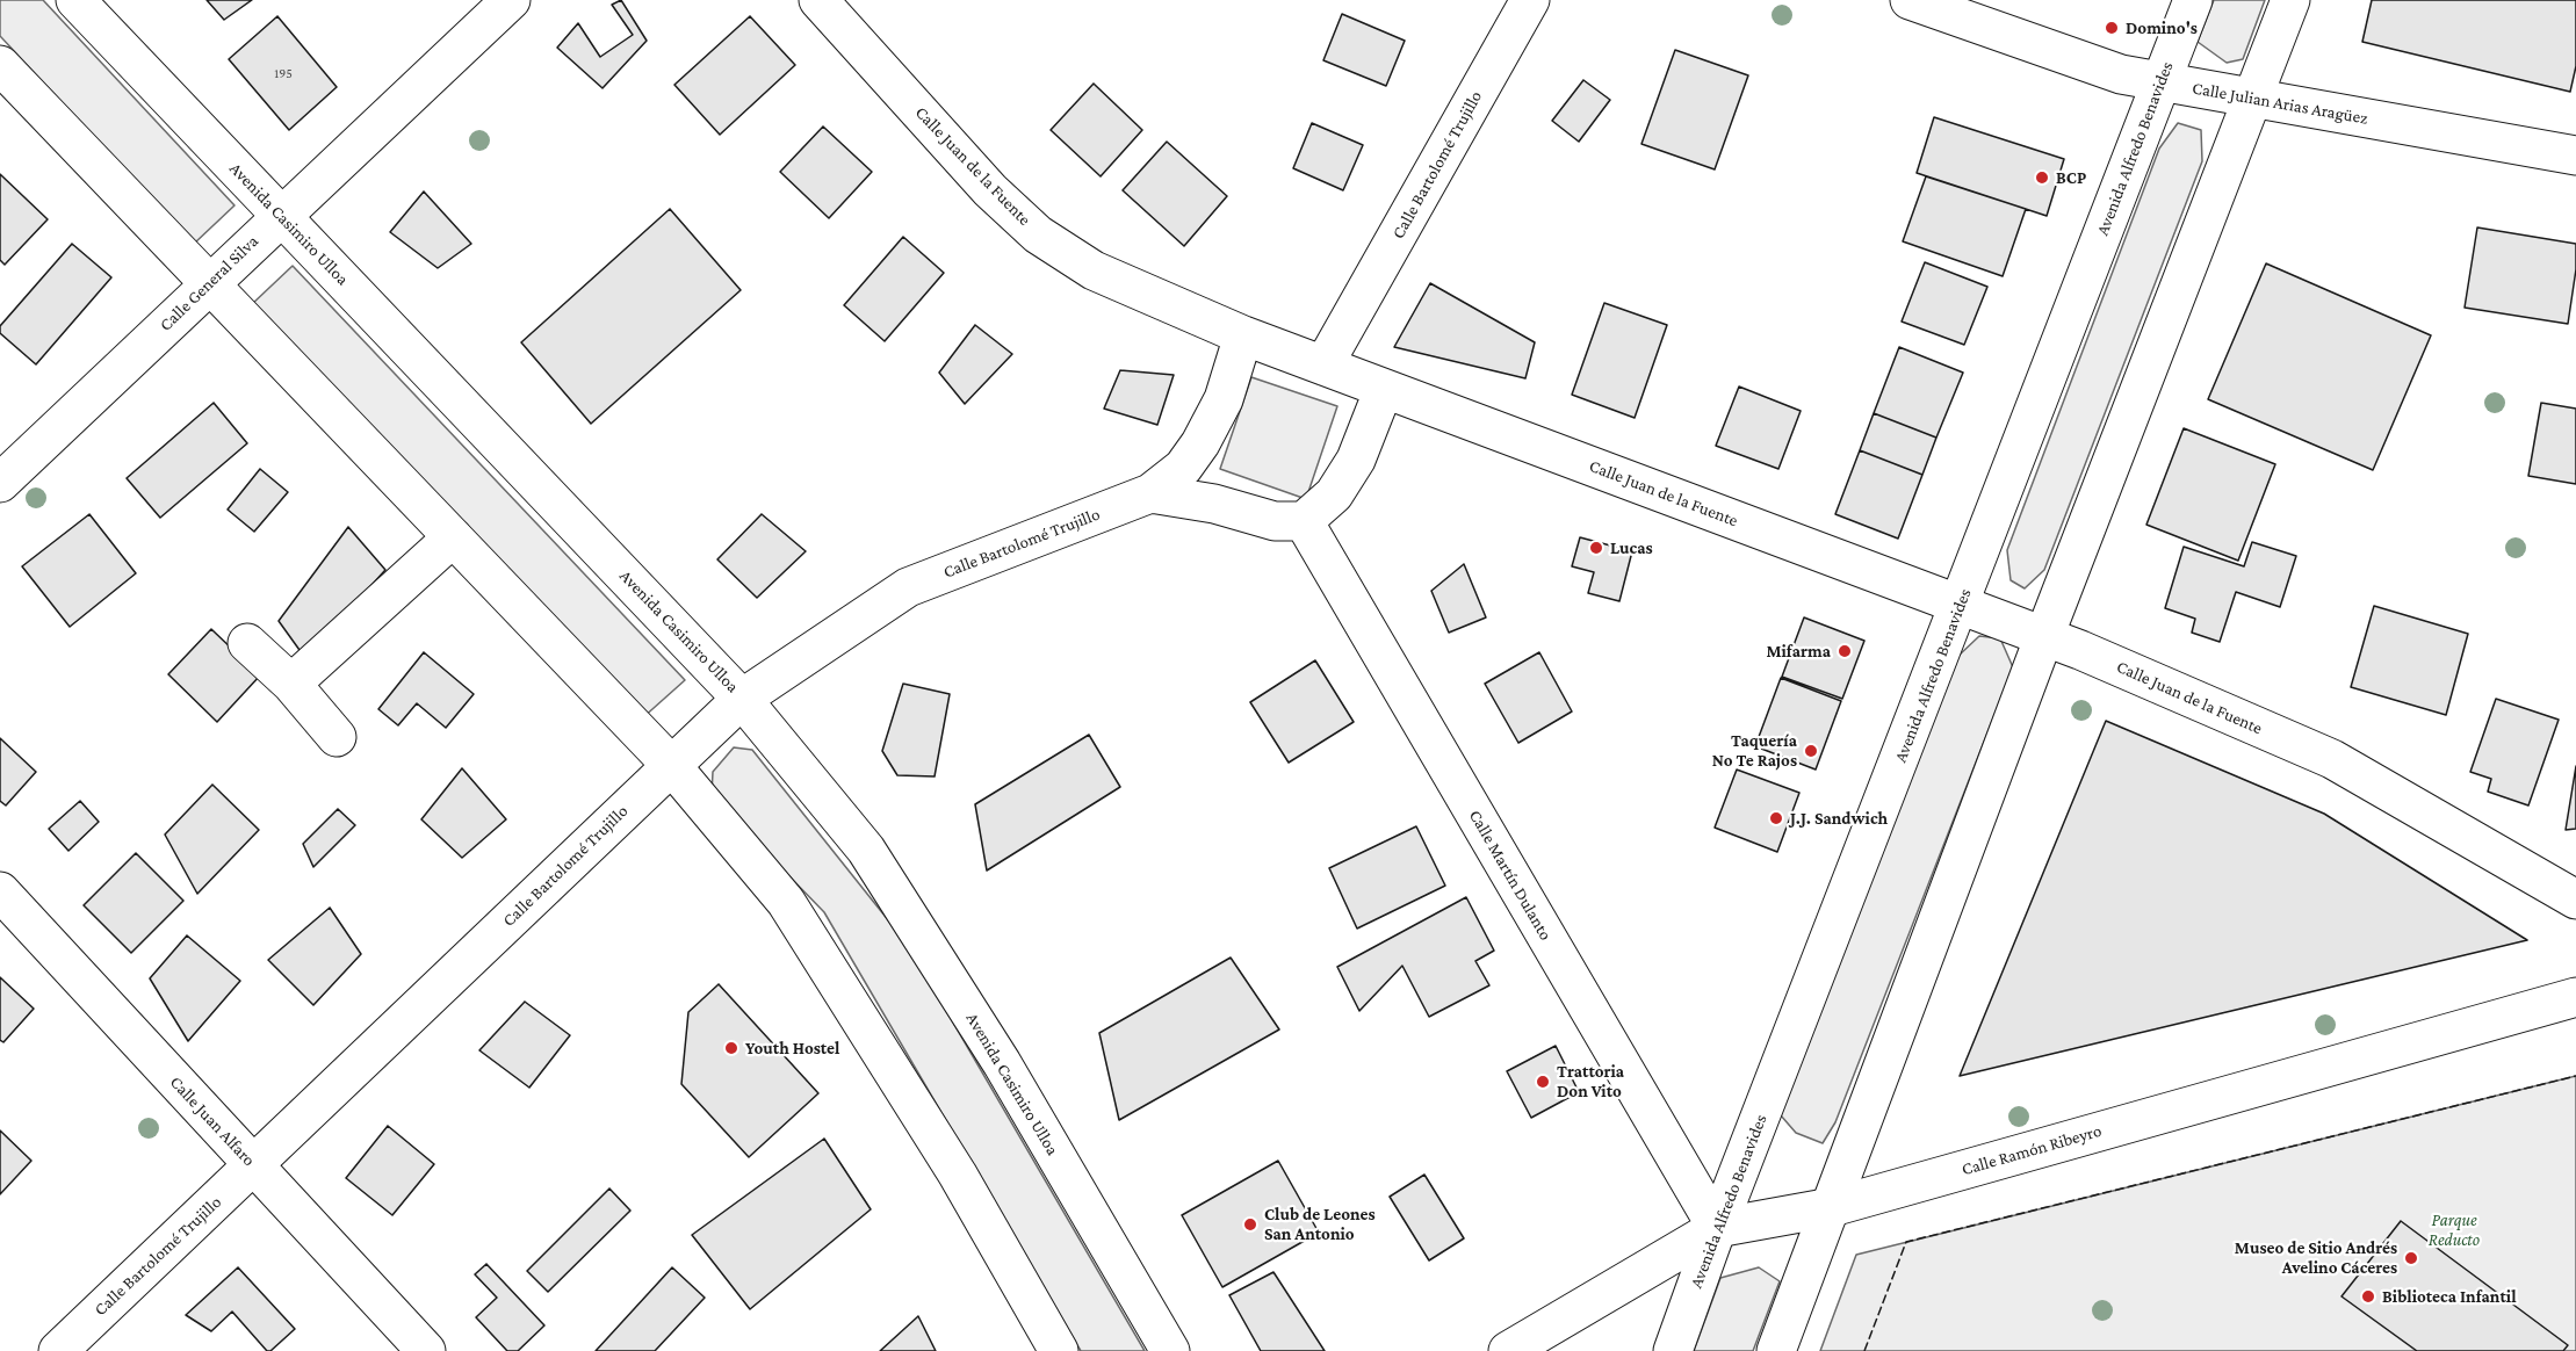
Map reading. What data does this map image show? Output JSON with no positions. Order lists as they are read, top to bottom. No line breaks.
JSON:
{"streets":{"street":["Calle Julian Arias Aragüez","Avenida Alfredo Benavides","Calle Bartolomé Trujillo","Calle Juan de la Fuente","Avenida Casimiro Ulloa","Calle General Silva","Calle Martín Dulanto","Calle Juan Alfaro","Calle Ramón Ribeyro"]},"crossings":[["Calle Julian Arias Aragüez","Avenida Alfredo Benavides"],["Avenida Alfredo Benavides","Calle Juan de la Fuente"],["Avenida Alfredo Benavides","Calle Martín Dulanto"],["Avenida Alfredo Benavides","Calle Ramón Ribeyro"],["Calle Bartolomé Trujillo","Calle Juan de la Fuente"],["Calle Bartolomé Trujillo","Avenida Casimiro Ulloa"],["Calle Bartolomé Trujillo","Calle Juan Alfaro"],["Avenida Casimiro Ulloa","Calle General Silva"],["Calle Martín Dulanto","Calle Ramón Ribeyro"]],"parks":["Parque Reducto"],"places":["Domino's","BCP","Lucas","Mifarma","Taquería No Te Rajos","J.J. Sandwich","Youth Hostel","Trattoria Don Vito","Club de Leones San Antonio","Museo de Sitio Andrés Avelino Cáceres","Biblioteca Infantil"],"house_numbers":["195"]}
